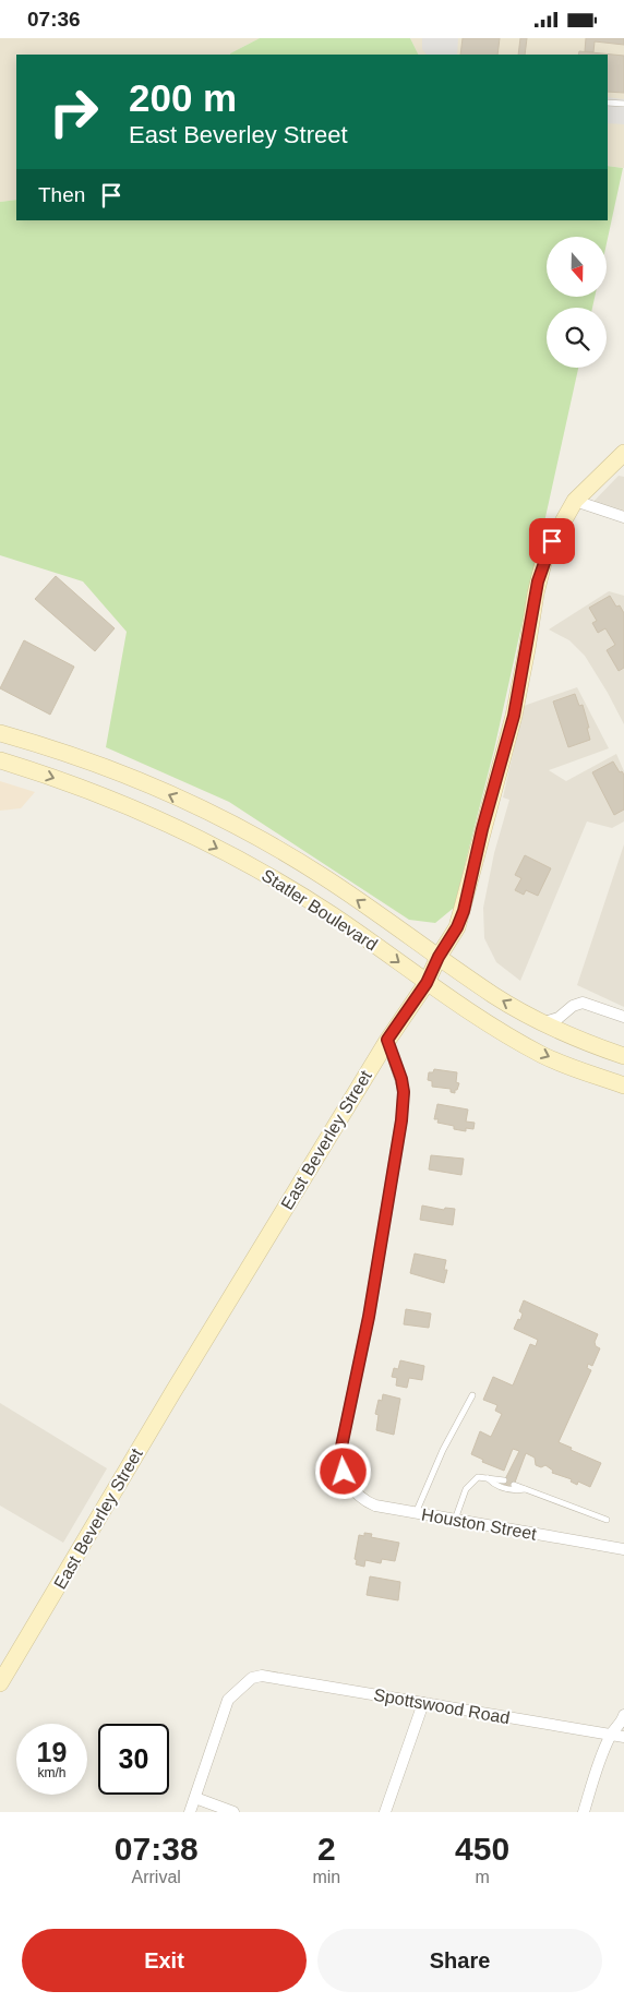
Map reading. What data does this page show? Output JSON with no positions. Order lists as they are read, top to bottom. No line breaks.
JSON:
{"streets":{"main road":["Statler Boulevard","East Beverley Street"],"street":["Houston Street","Spottswood Road"]},"crossings":[["Statler Boulevard","East Beverley Street"],["East Beverley Street","Houston Street"]],"north":"bottom","page":{"status":"07:36","turn":["200 m","East Beverley Street"],"then":"Then","speed":"19 km/h","limit":"30","eta":["07:38","Arrival","2","min","450","m"],"buttons":["Exit","Share"]}}
